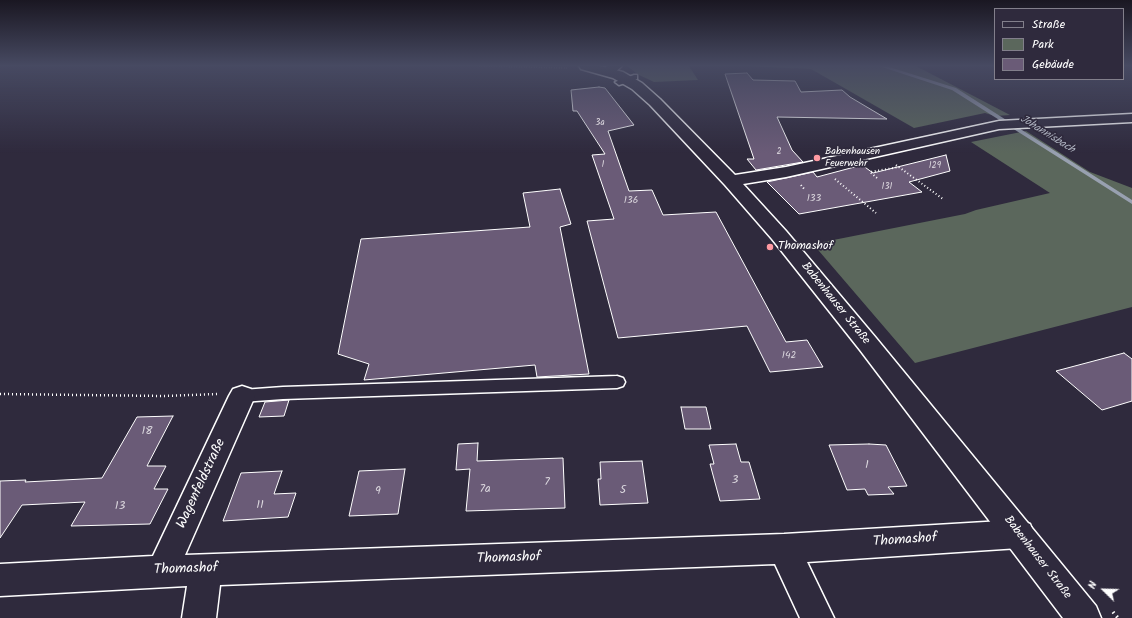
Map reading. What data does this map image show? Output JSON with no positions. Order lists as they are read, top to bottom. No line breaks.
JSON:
{"streets":{"main road":["Babenhauser Straße","Wagenfeldstraße","Thomashof"]},"crossings":[["Babenhauser Straße","Thomashof"],["Wagenfeldstraße","Thomashof"]],"water":["Johannisbach"],"places":["Babenhausen Feuerwehr","Thomashof"],"house_numbers":["3a","2","1","129","131","133","136","142","18","1","3","7","7a","5","9","11","13"],"legend":["Straße","Park","Gebäude"],"north":"top left"}
